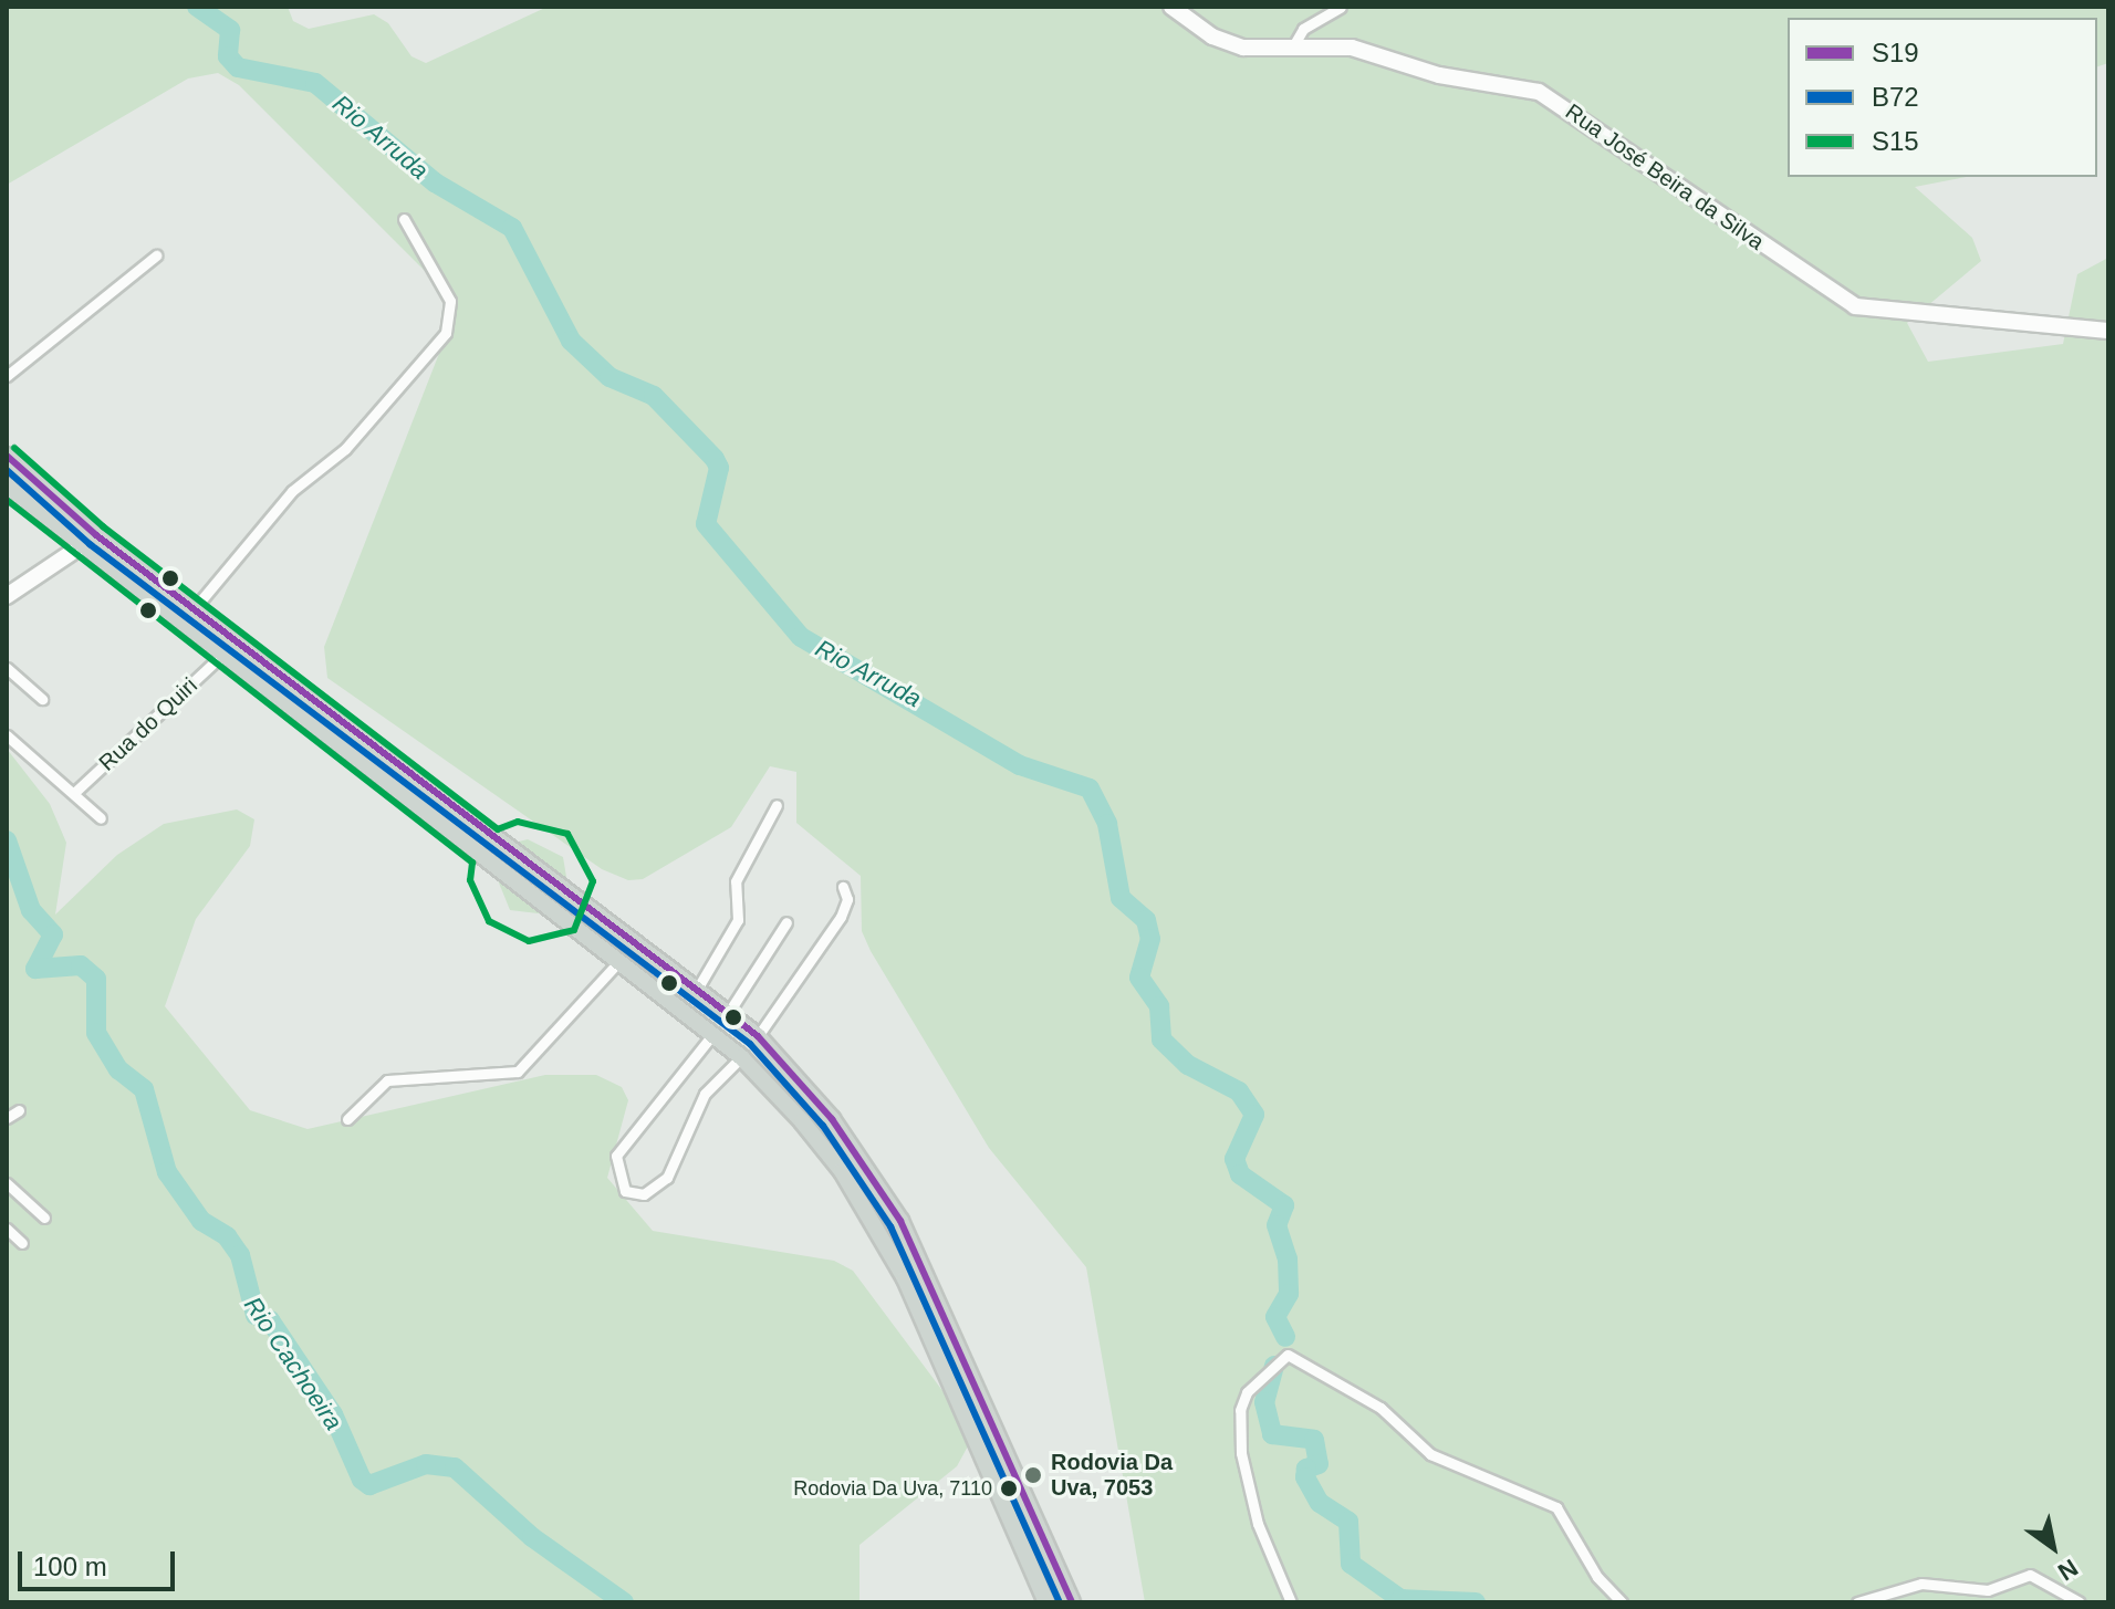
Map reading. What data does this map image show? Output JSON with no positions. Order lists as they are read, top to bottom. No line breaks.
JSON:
{"streets":{"street":["Rua José Beira da Silva","Rua do Quiri"]},"water":["Rio Arruda","Rio Cachoeira"],"places":["Rodovia Da Uva, 7053","Rodovia Da Uva, 7110"],"lines":["transit line S15","transit line S19","transit line B72"],"legend":["S19","B72","S15"],"scale_bar":"100 m","north":"bottom right"}
